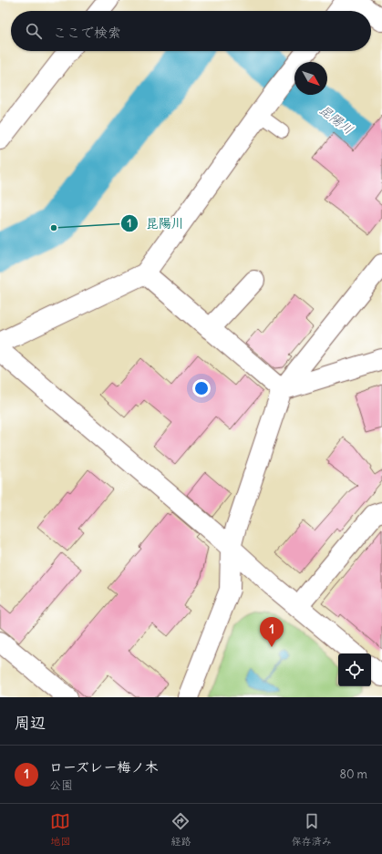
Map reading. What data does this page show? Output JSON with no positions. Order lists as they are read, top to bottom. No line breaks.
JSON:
{"water":["昆陽川"],"places":["昆陽川"],"north":"bottom right","page":{"search":"ここで検索","pins":"1","heading":"周辺","list":[{"mark":"1","name":"ローズレー梅ノ木","note":"公園","value":"80 m"}],"nav":["地図","経路","保存済み"]}}
